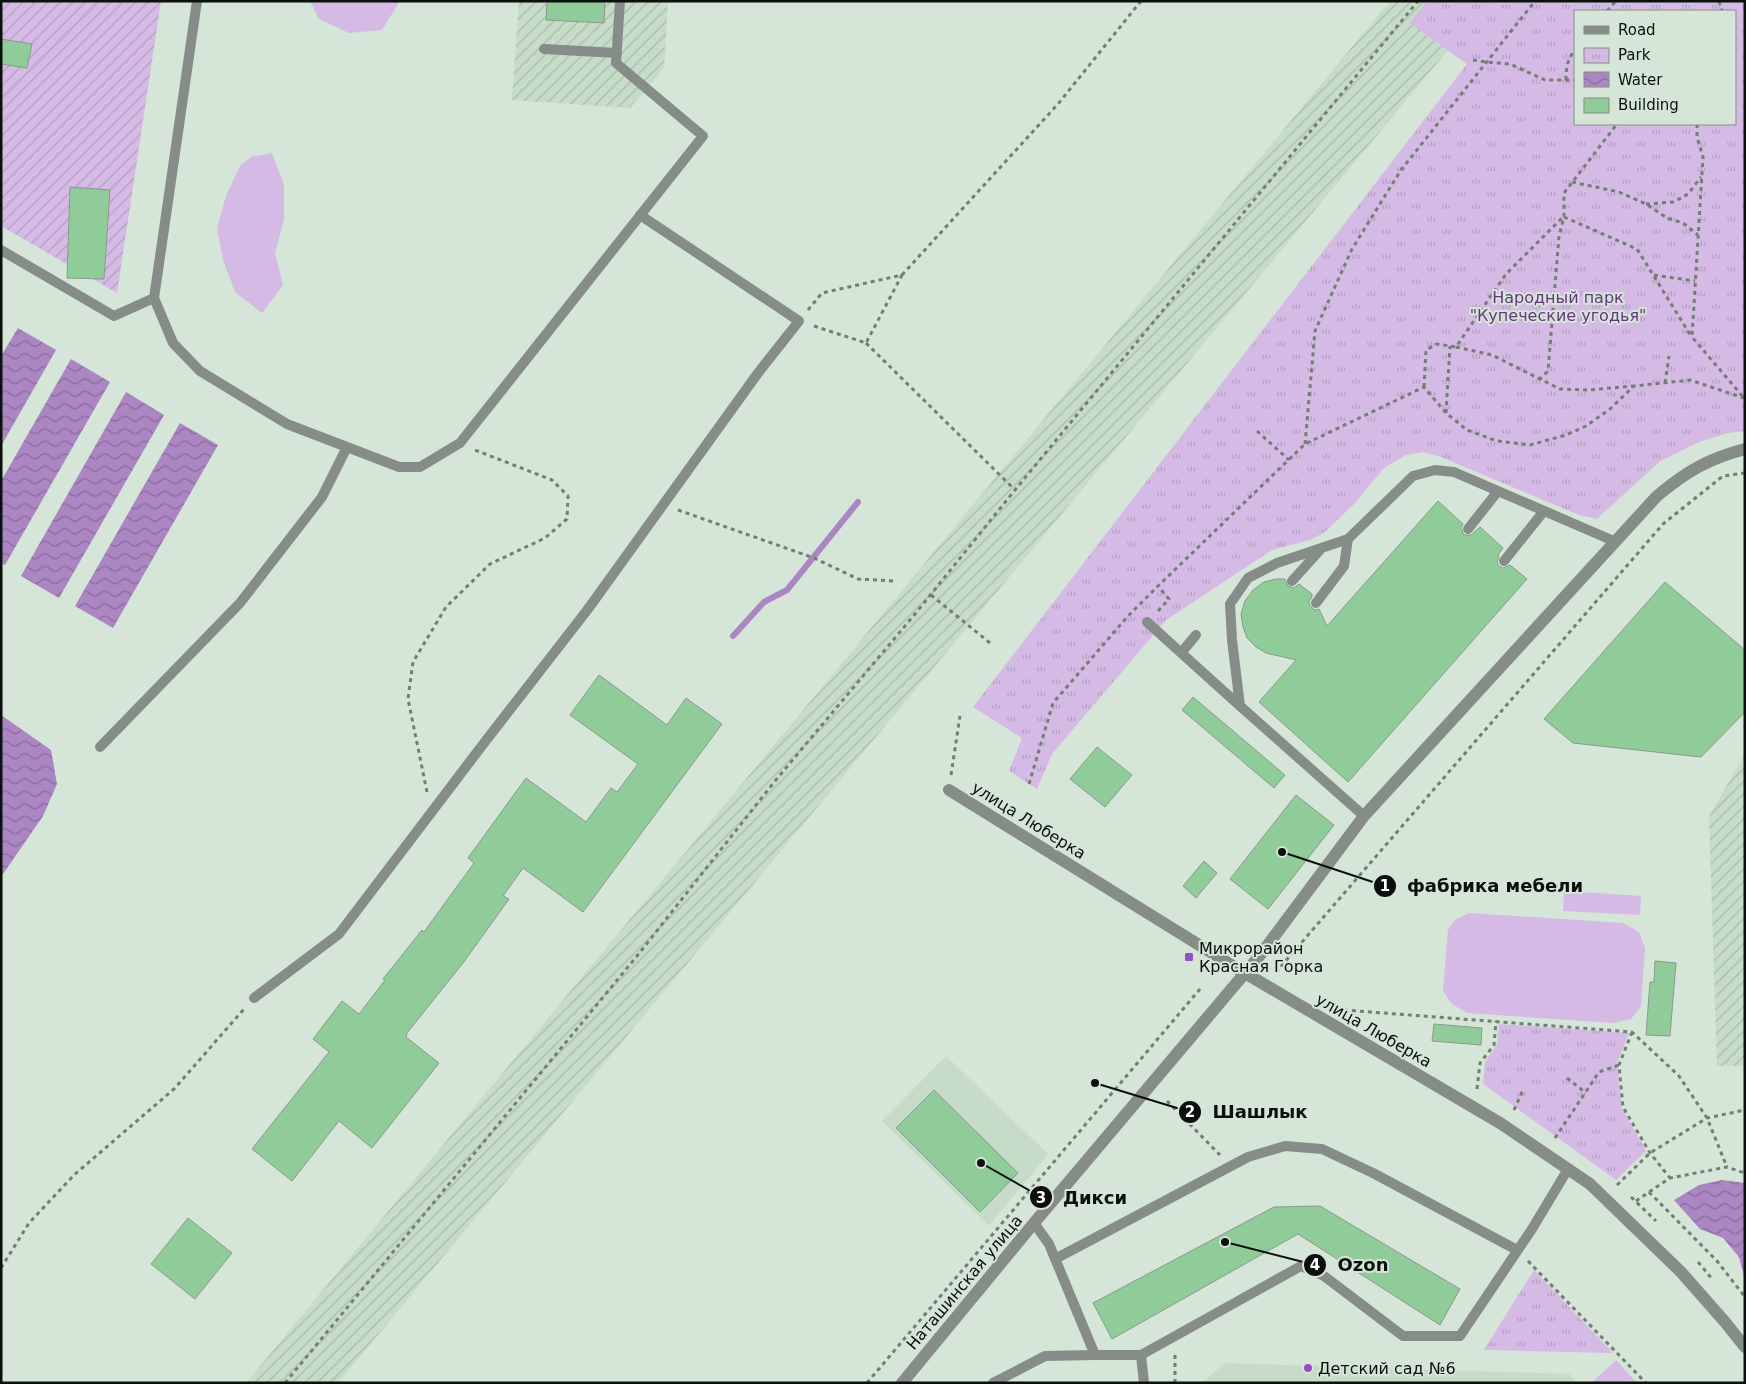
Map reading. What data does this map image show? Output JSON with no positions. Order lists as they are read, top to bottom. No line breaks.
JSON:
{"streets":{"street":["улица Люберка","Наташинская улица"]},"crossings":[["улица Люберка","Наташинская улица"]],"parks":["Народный парк \"Купеческие угодья\""],"places":{"other":["фабрика мебели","Шашлык","Дикси","Ozon","Детский сад №6"],"transit":["Микрорайон Красная Горка"]},"legend":["Road","Park","Water","Building"]}
